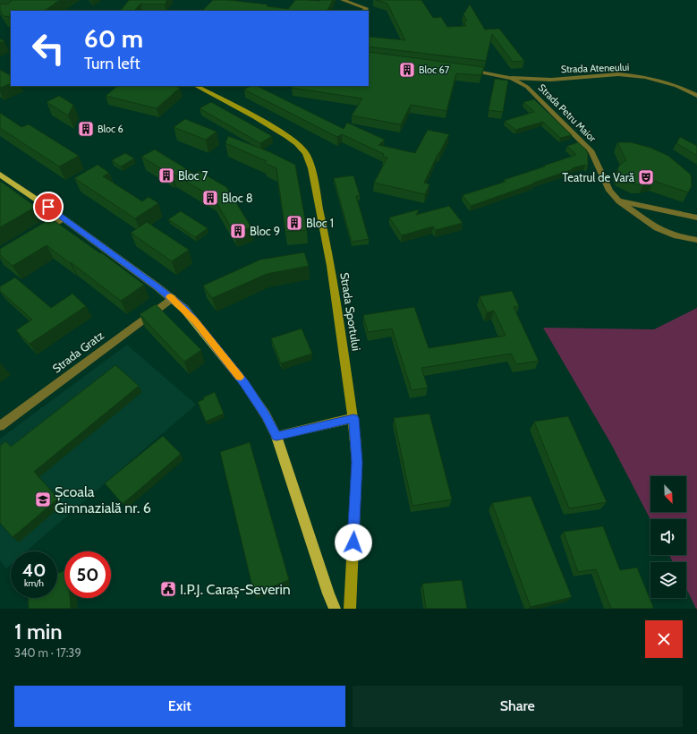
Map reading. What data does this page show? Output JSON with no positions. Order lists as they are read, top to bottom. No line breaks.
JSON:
{"streets":{"main road":["Strada Sportului"],"street":["Strada Ateneului","Strada Petru Maior","Strada Gratz"]},"crossings":[["Strada Ateneului","Strada Petru Maior"]],"places":{"building":["Bloc 67","Bloc 6","Bloc 7","Bloc 8","Bloc 1","Bloc 9"],"theatre":["Teatrul de Vară"],"school or university":["Școala Gimnazială nr. 6"],"public building":["I.P.J. Caraș-Severin"]},"north":"bottom right","page":{"turn":["60 m","Turn left"],"speed":"40 km/h","limit":"50","heading":["1 min","340 m · 17:39"],"buttons":["Exit","Share"]}}
